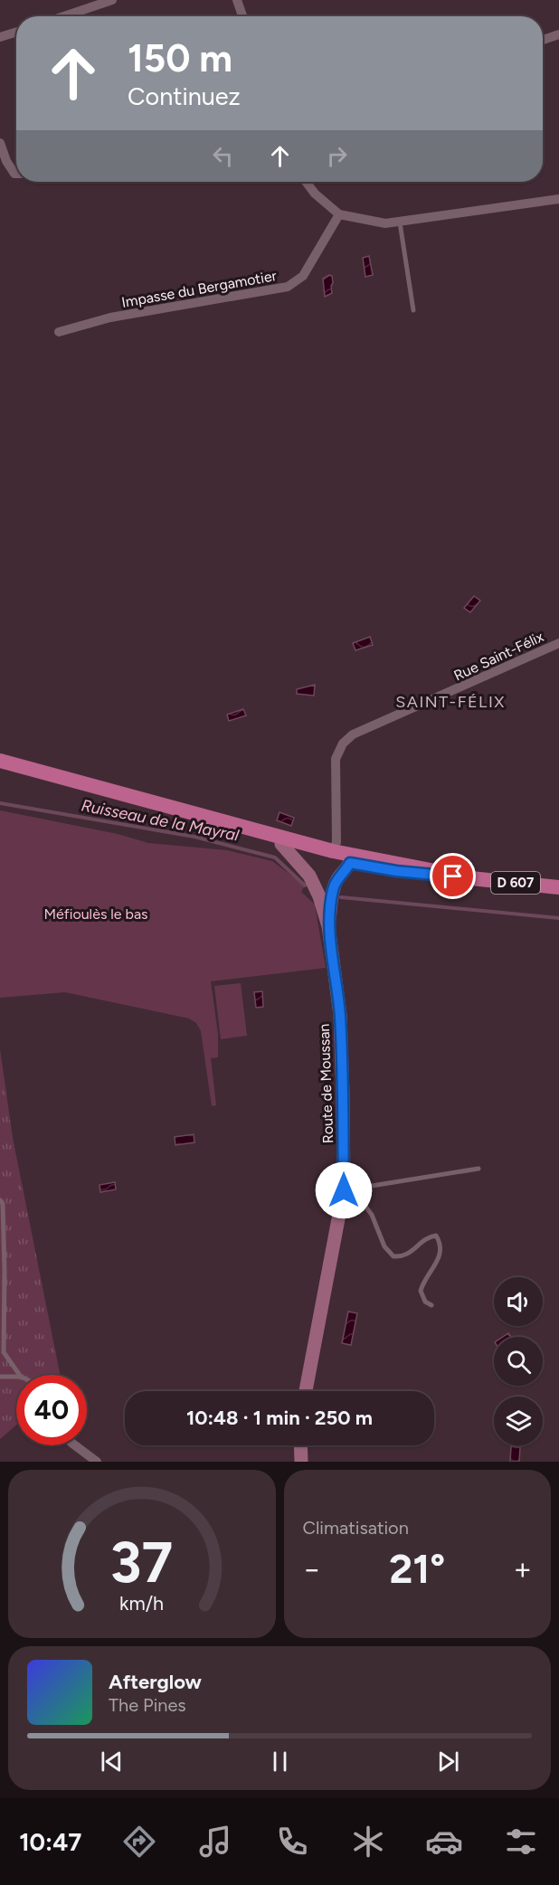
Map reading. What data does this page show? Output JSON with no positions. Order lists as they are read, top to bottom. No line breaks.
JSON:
{"streets":{"main road":["D 607"],"street":["Impasse du Bergamotier","Rue Saint-Félix","Route de Moussan"]},"crossings":[["Rue Saint-Félix","D 607"]],"districts":["SAINT-FÉLIX"],"water":["Ruisseau de la Mayral"],"parks":["Méfioulès le bas"],"page":{"turn":["150 m","Continuez"],"limit":"40","trip":"10:48 · 1 min · 250 m","tile":"Climatisation","heat":["−","21°","+"],"song":["Afterglow","The Pines"],"tabs":"10:47","gauge":["37","km/h"]}}
